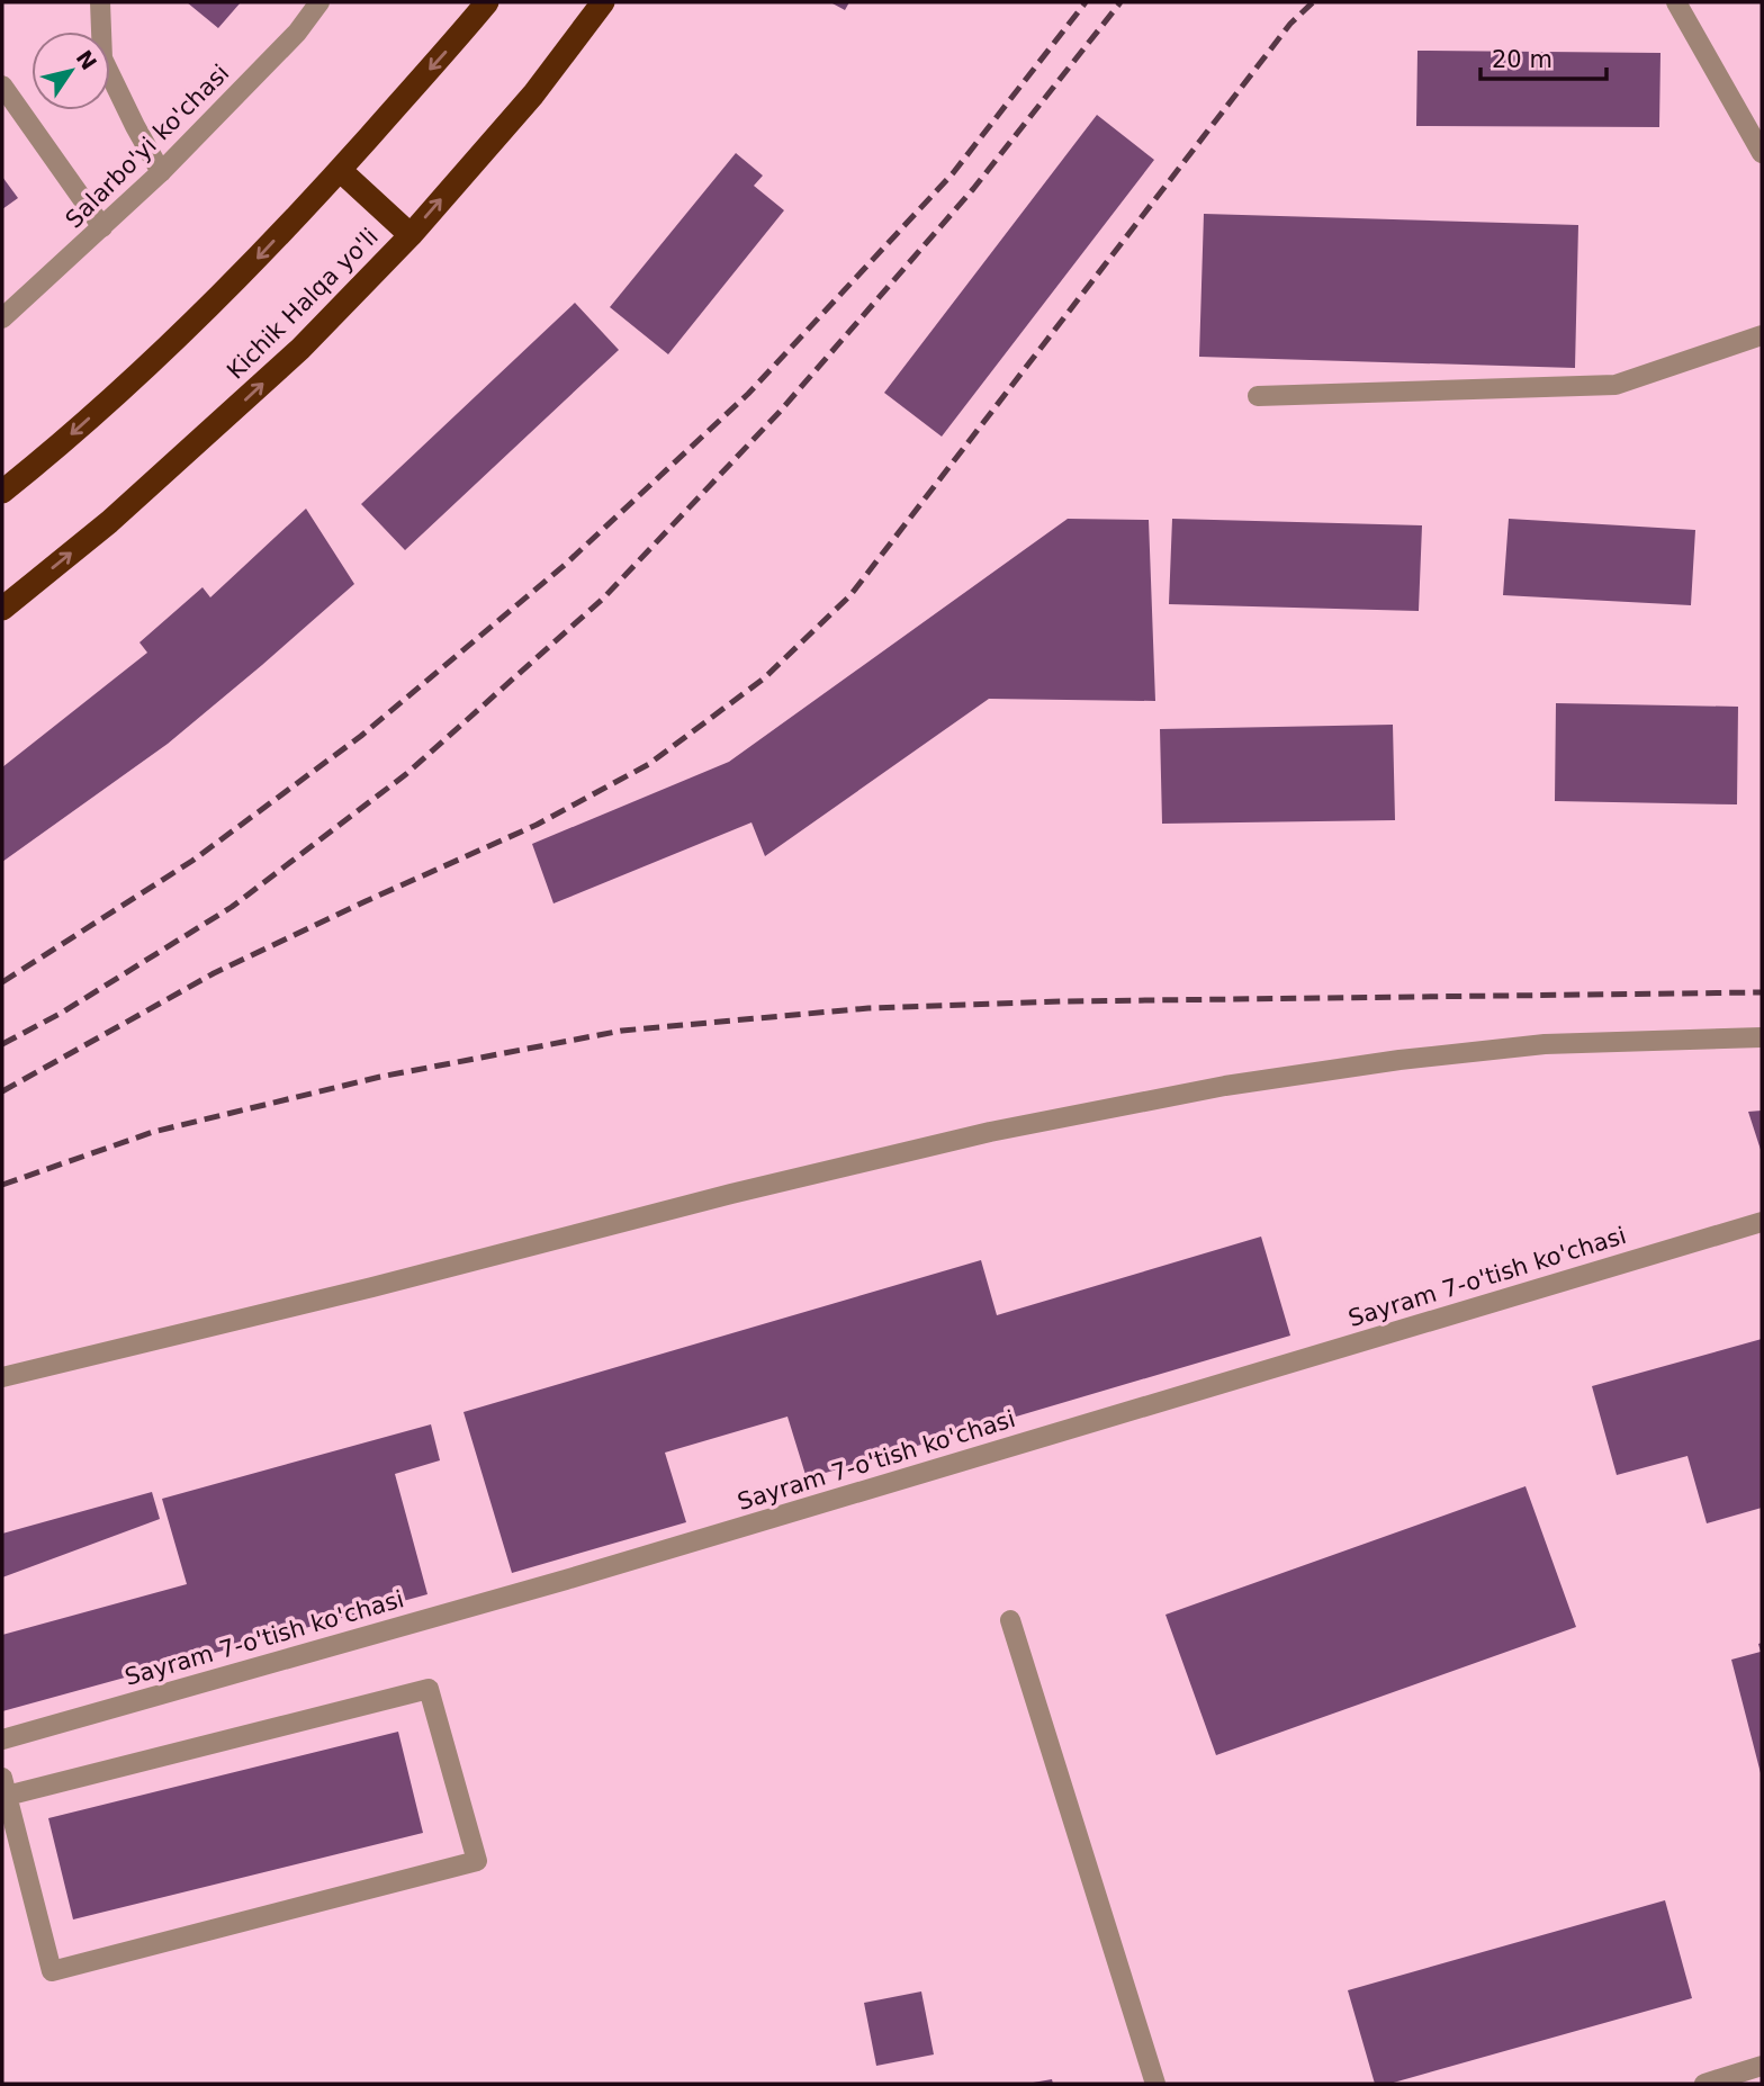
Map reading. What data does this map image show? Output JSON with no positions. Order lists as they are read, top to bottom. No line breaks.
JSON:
{"streets":{"highway":["Kichik Halqa yo'li"],"street":["Salarbo'yi ko'chasi","Sayram 7-o'tish ko'chasi"]},"scale_bar":"20 m","north":"top right"}
